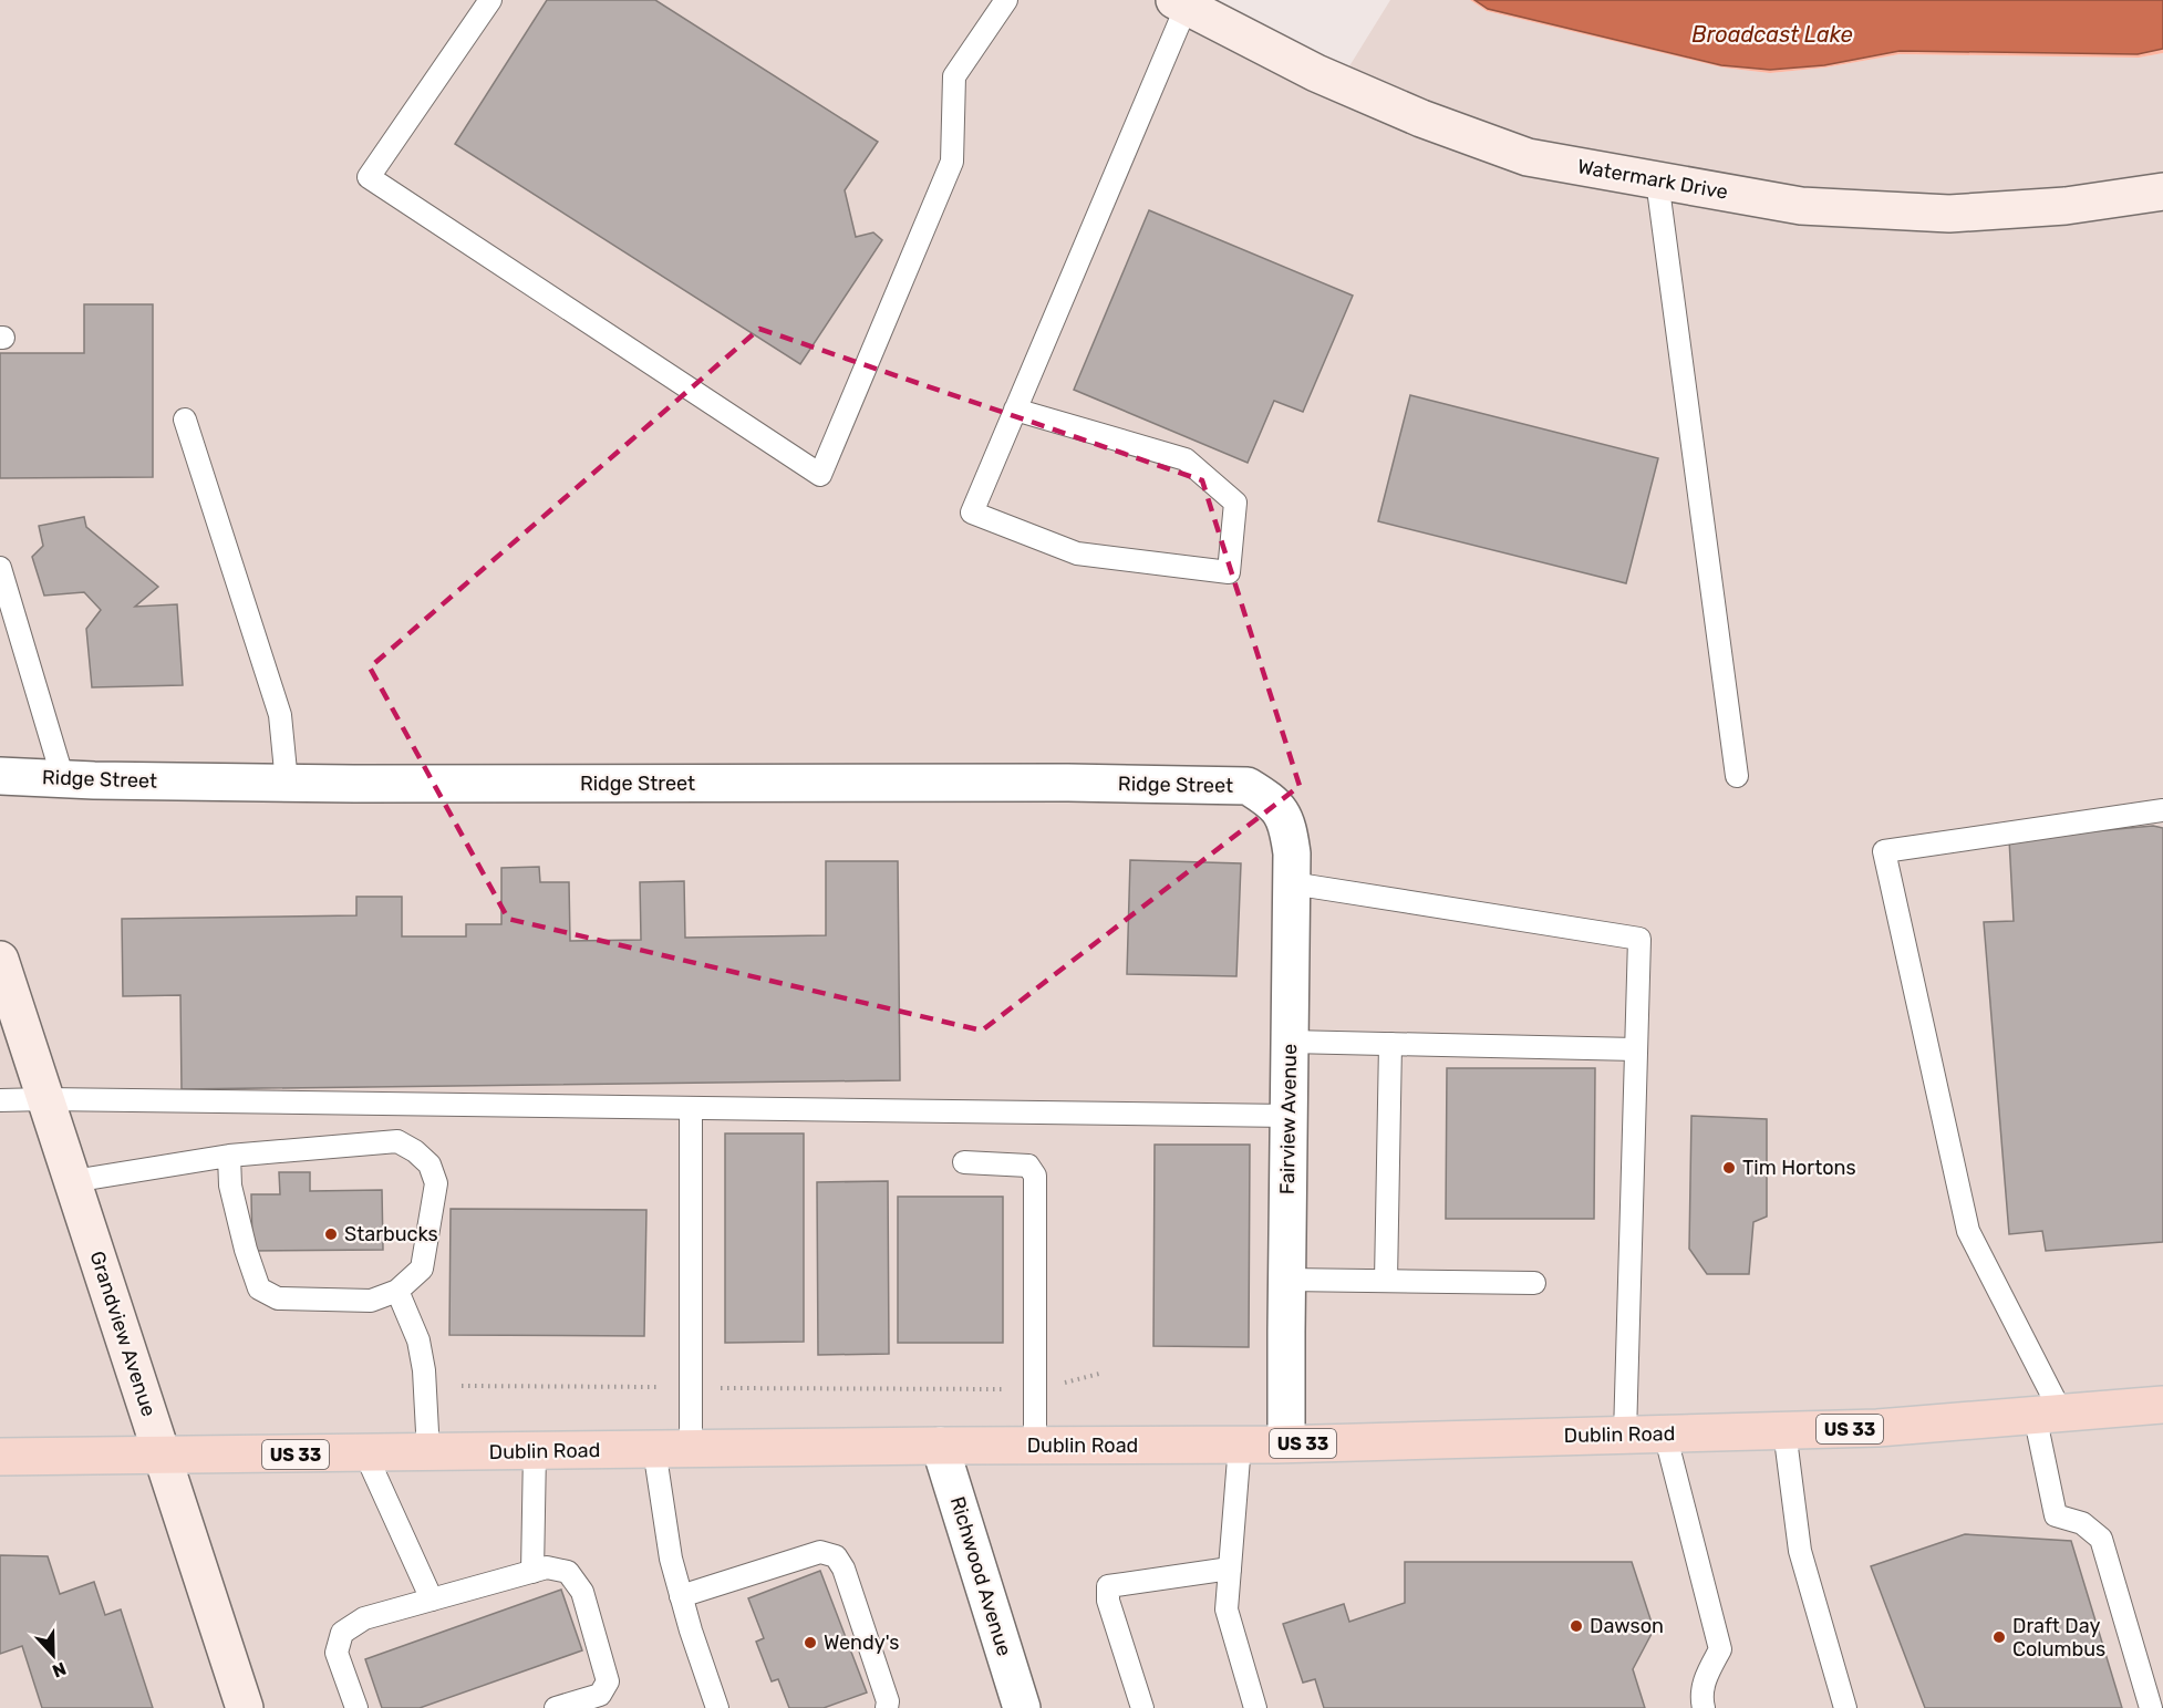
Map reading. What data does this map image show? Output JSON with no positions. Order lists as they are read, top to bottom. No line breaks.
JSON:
{"streets":{"main road":["US 33","Dublin Road"],"street":["Watermark Drive","Ridge Street","Fairview Avenue","Grandview Avenue","Richwood Avenue"]},"crossings":[["Ridge Street","Fairview Avenue"],["Fairview Avenue","Dublin Road"],["Grandview Avenue","Dublin Road"],["Dublin Road","Richwood Avenue"]],"water":["Broadcast Lake"],"places":["Tim Hortons","Starbucks","Dawson","Draft Day Columbus","Wendy's"],"north":"bottom"}
